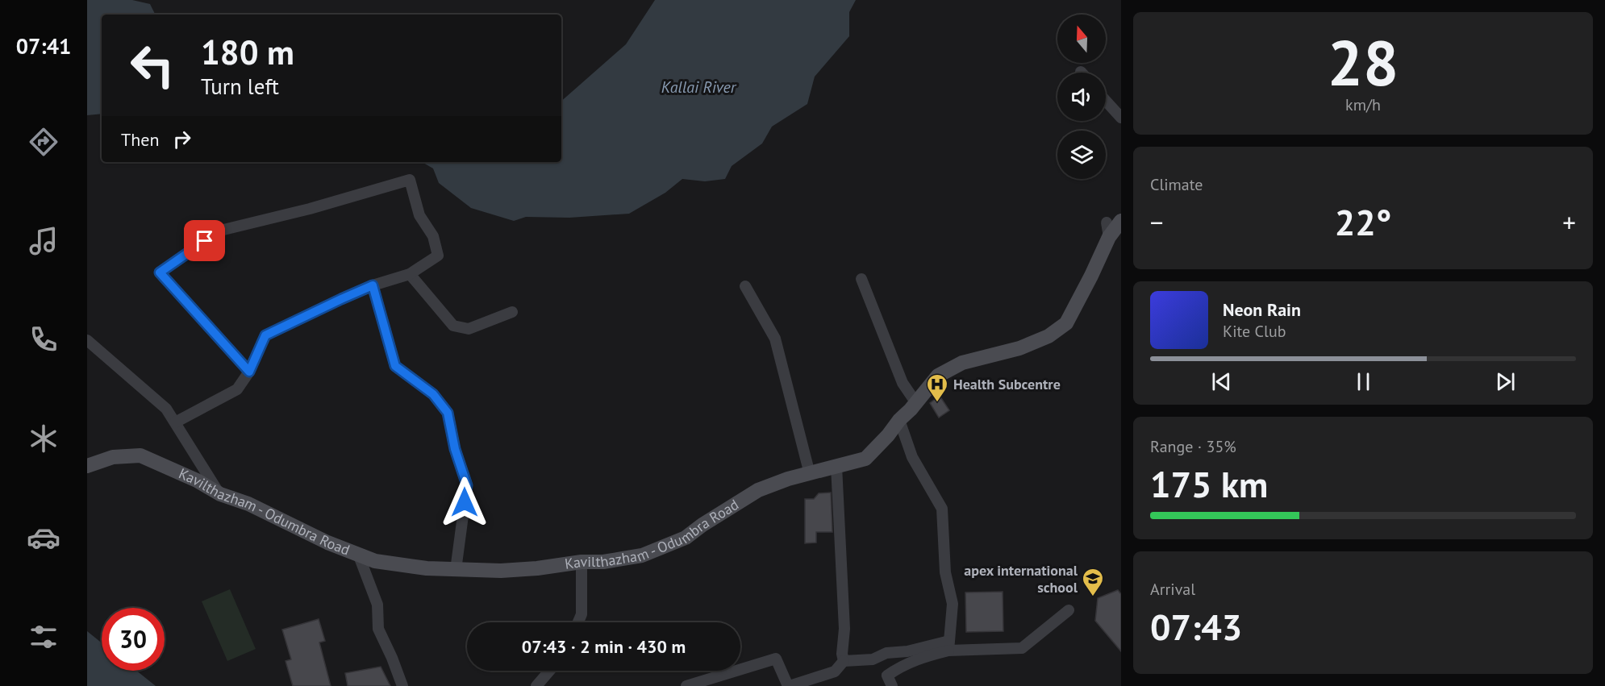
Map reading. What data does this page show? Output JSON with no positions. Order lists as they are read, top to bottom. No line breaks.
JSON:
{"streets":{"main road":["Kavilthazham - Odumbra Road"]},"water":["Kallai River"],"places":{"hospital":["Health Subcentre"],"school or university":["apex international school"]},"north":"top","page":{"tabs":"07:41","tile":[["28","km/h"],"Climate",["Range · 35%","175 km"],["Arrival","07:43"]],"turn":["180 m","Turn left"],"then":"Then","heat":["−","22°","+"],"song":["Neon Rain","Kite Club"],"limit":"30","trip":"07:43 · 2 min · 430 m"}}
